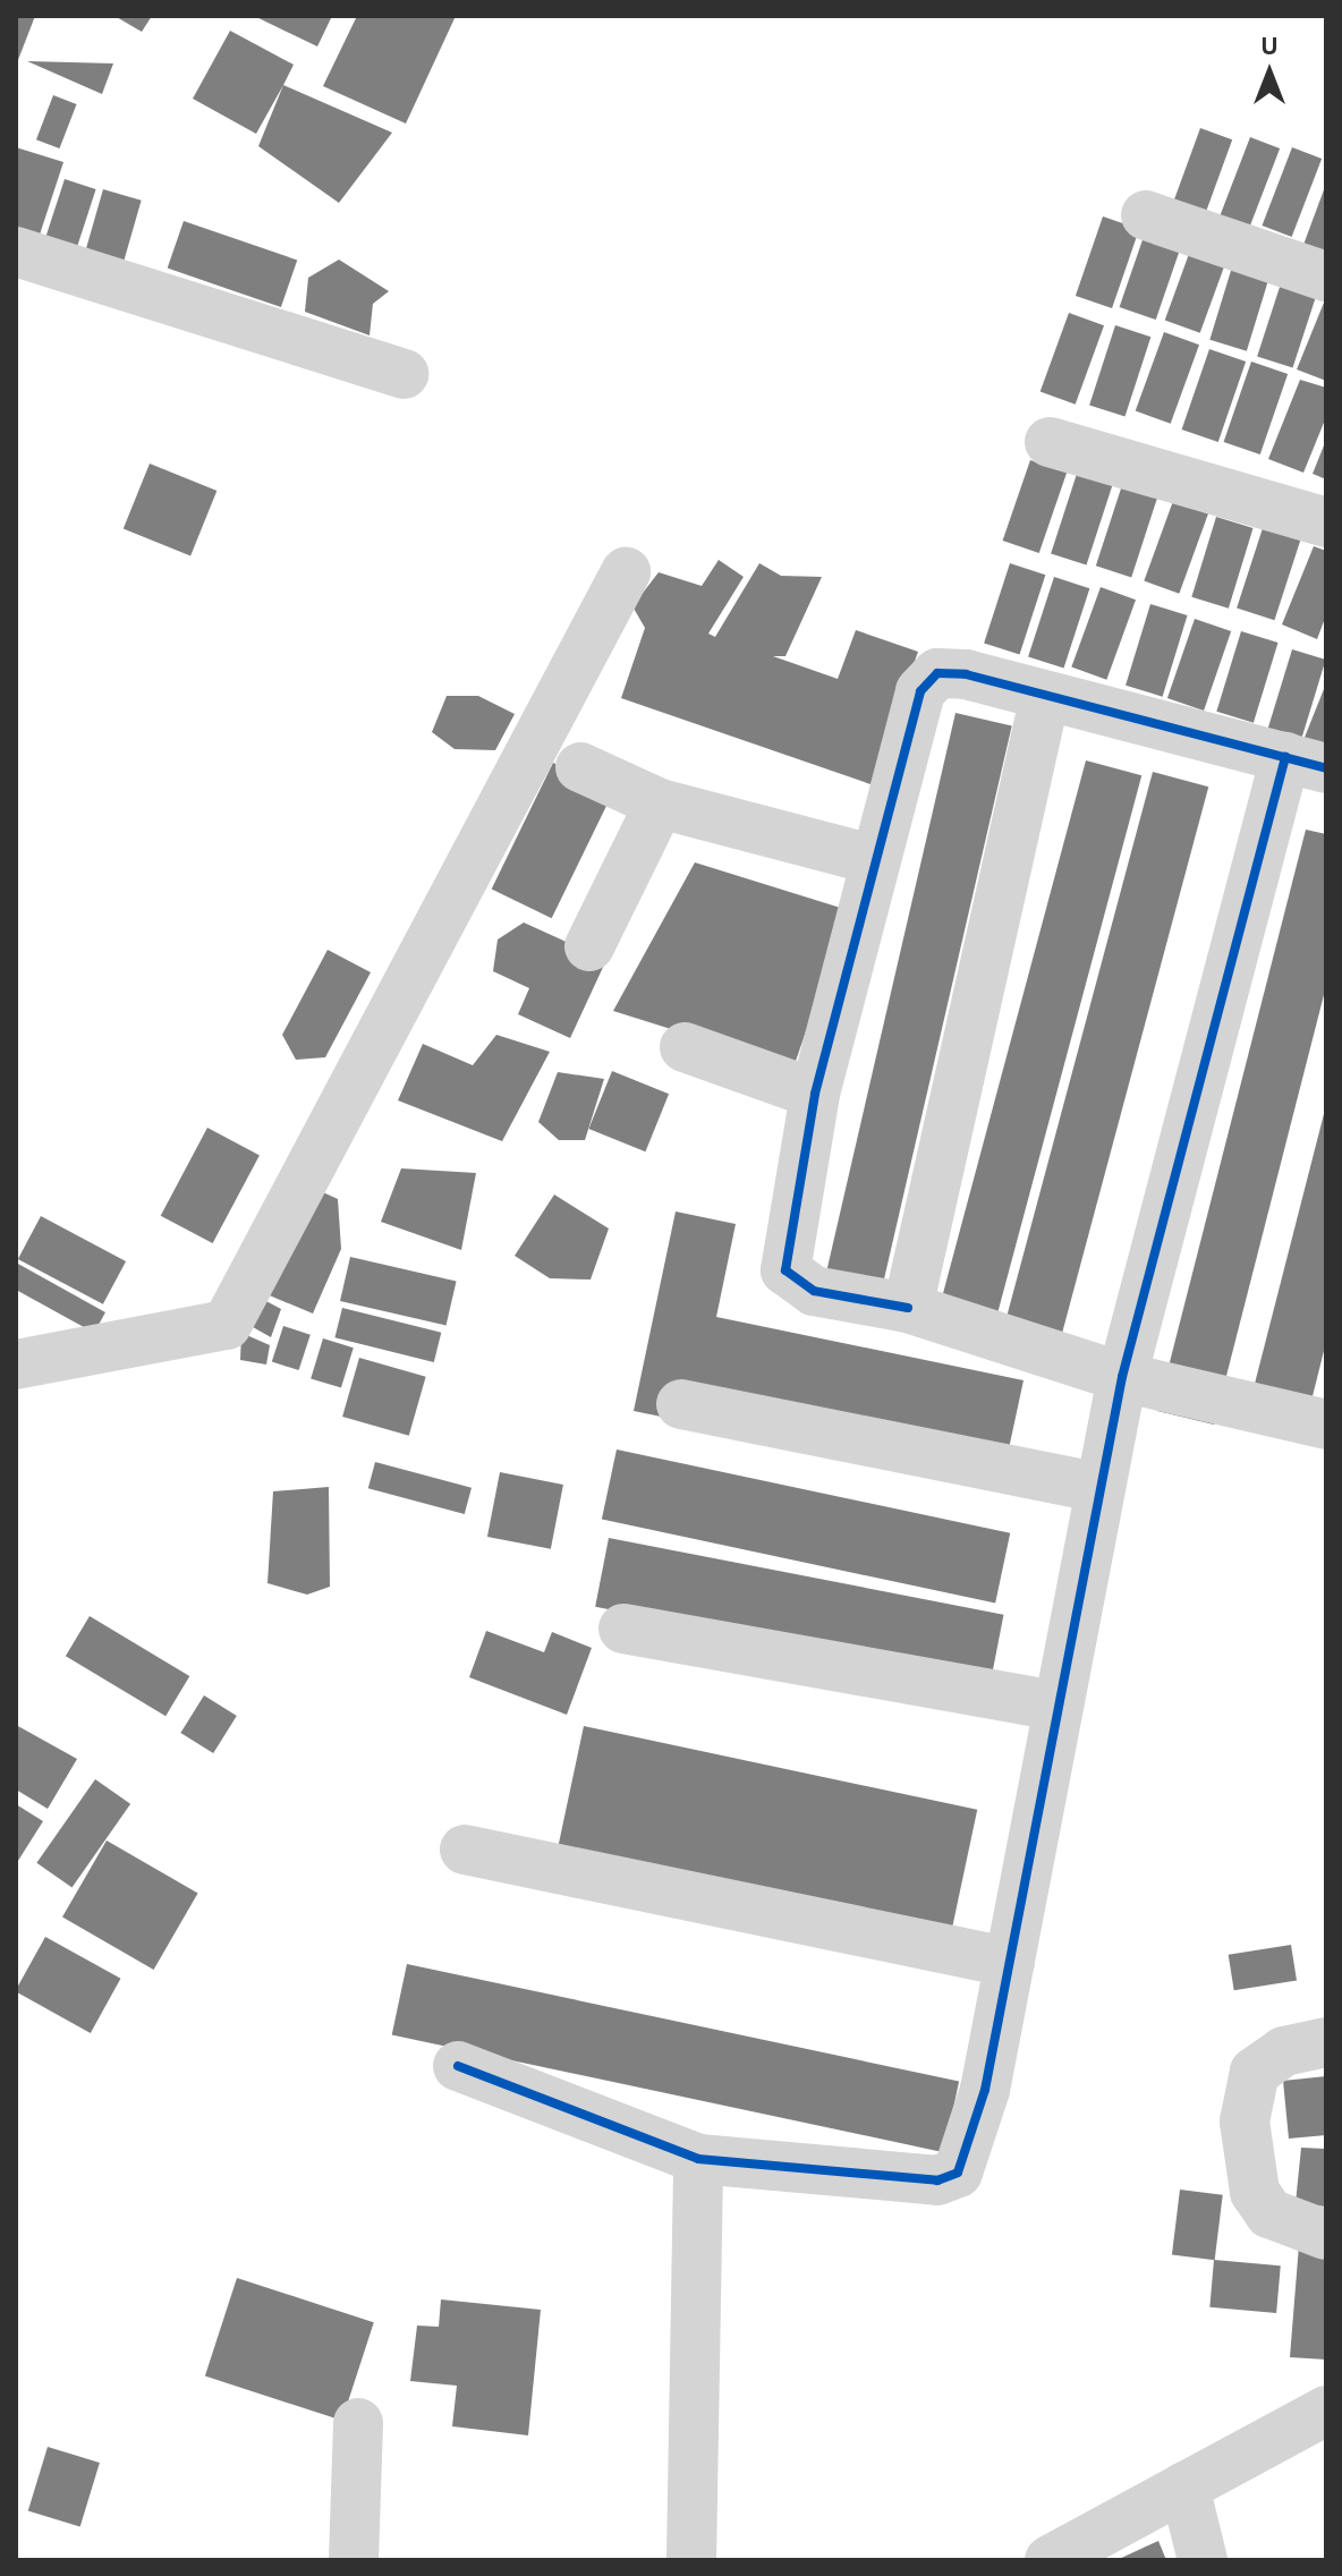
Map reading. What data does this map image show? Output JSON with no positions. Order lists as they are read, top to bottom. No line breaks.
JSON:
{"north":"top"}
